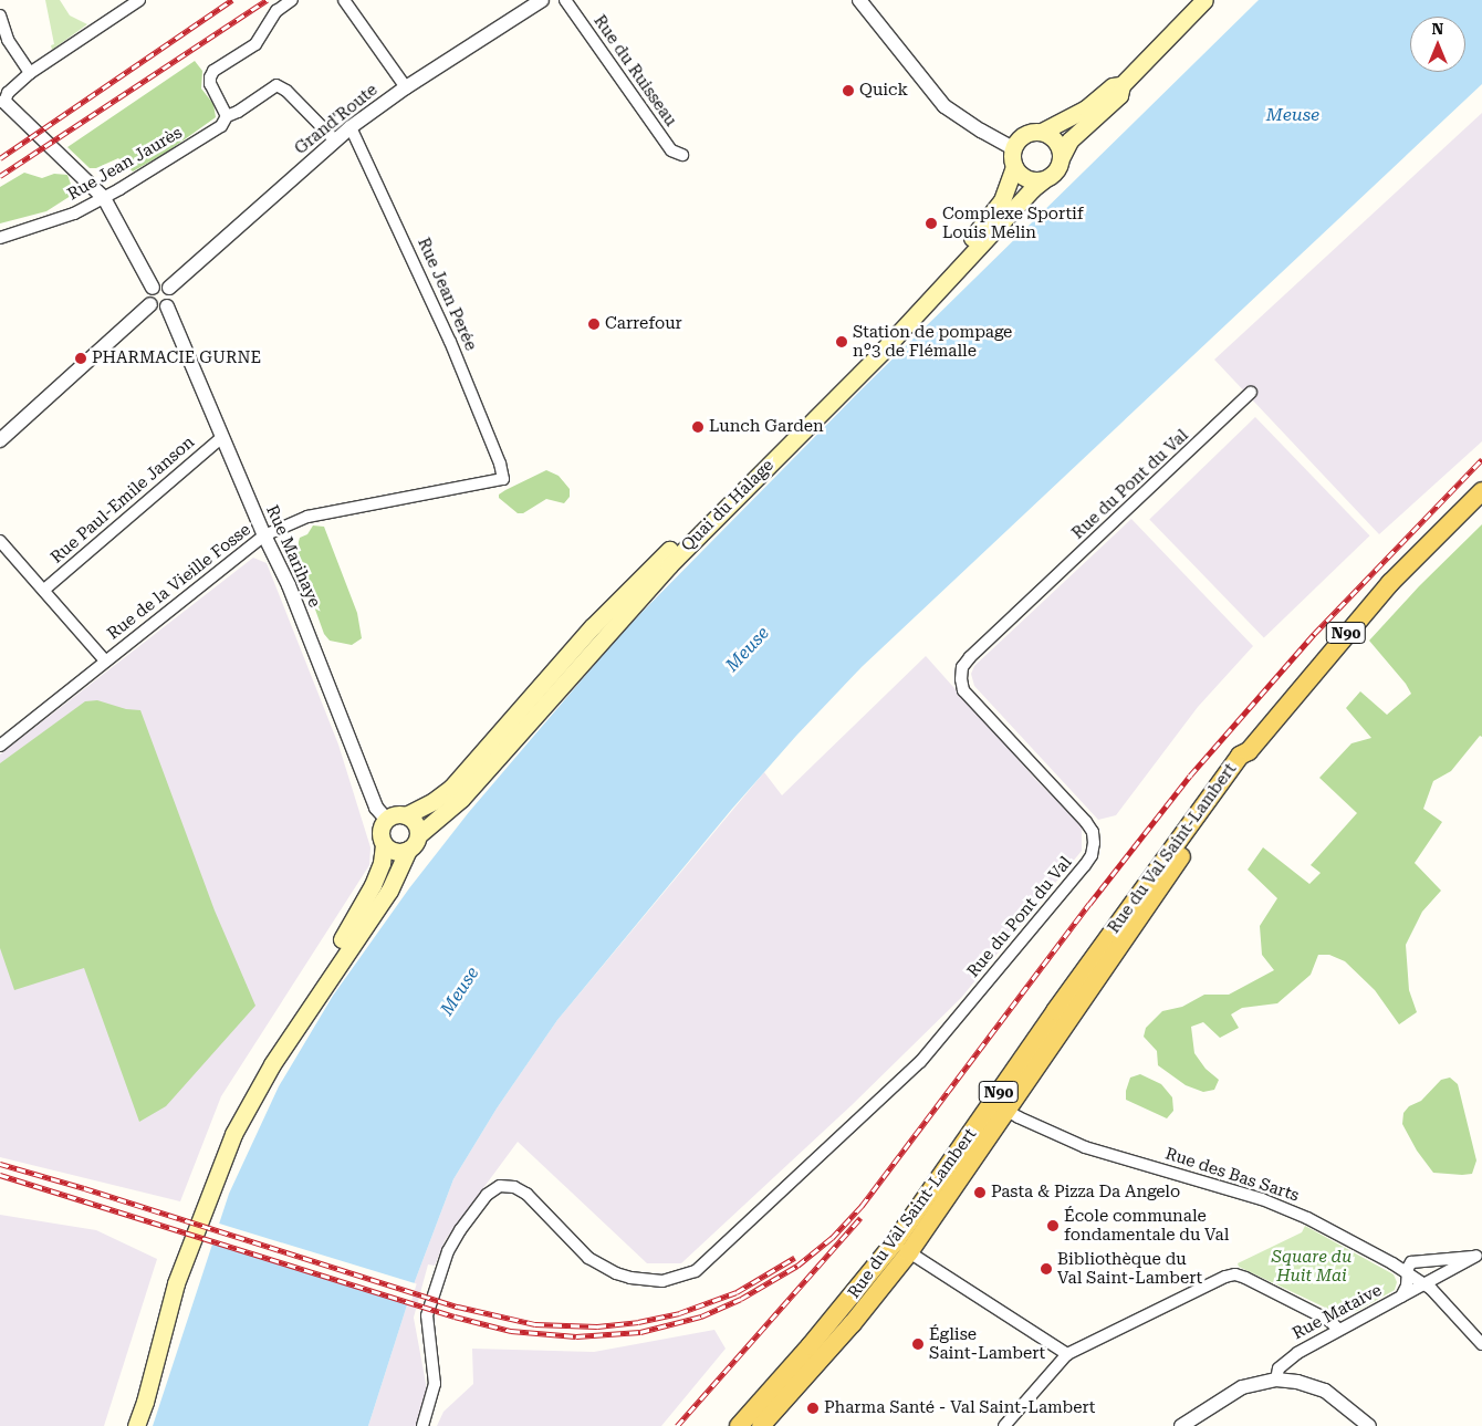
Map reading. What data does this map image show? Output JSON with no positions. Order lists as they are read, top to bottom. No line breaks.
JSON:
{"streets":{"main road":["Quai du Halage","N90","Rue du Val Saint-Lambert"],"street":["Rue du Ruisseau","Grand'Route","Rue Jean Jaurès","Rue Jean Perée","Rue du Pont du Val","Rue Paul-Emile Janson","Rue Marihaye","Rue de la Vieille Fosse","Rue des Bas Sarts","Rue Mataive"]},"crossings":[["Grand'Route","Rue Jean Jaurès"],["Grand'Route","Rue Jean Perée"],["Grand'Route","Rue Marihaye"],["Rue Jean Perée","Rue de la Vieille Fosse"],["Rue Paul-Emile Janson","Rue Marihaye"],["Quai du Halage","Rue Marihaye"],["Rue Marihaye","Rue de la Vieille Fosse"],["Rue du Val Saint-Lambert","Rue des Bas Sarts"],["Rue des Bas Sarts","Rue Mataive"]],"water":["Meuse"],"parks":["Square du Huit Mai"],"places":["Quick","Complexe Sportif Louis Melin","Carrefour","Station de pompage n°3 de Flémalle","PHARMACIE GURNE","Lunch Garden","Pasta & Pizza Da Angelo","École communale fondamentale du Val","Bibliothèque du Val Saint-Lambert","Église Saint-Lambert","Pharma Santé - Val Saint-Lambert"],"north":"top"}
